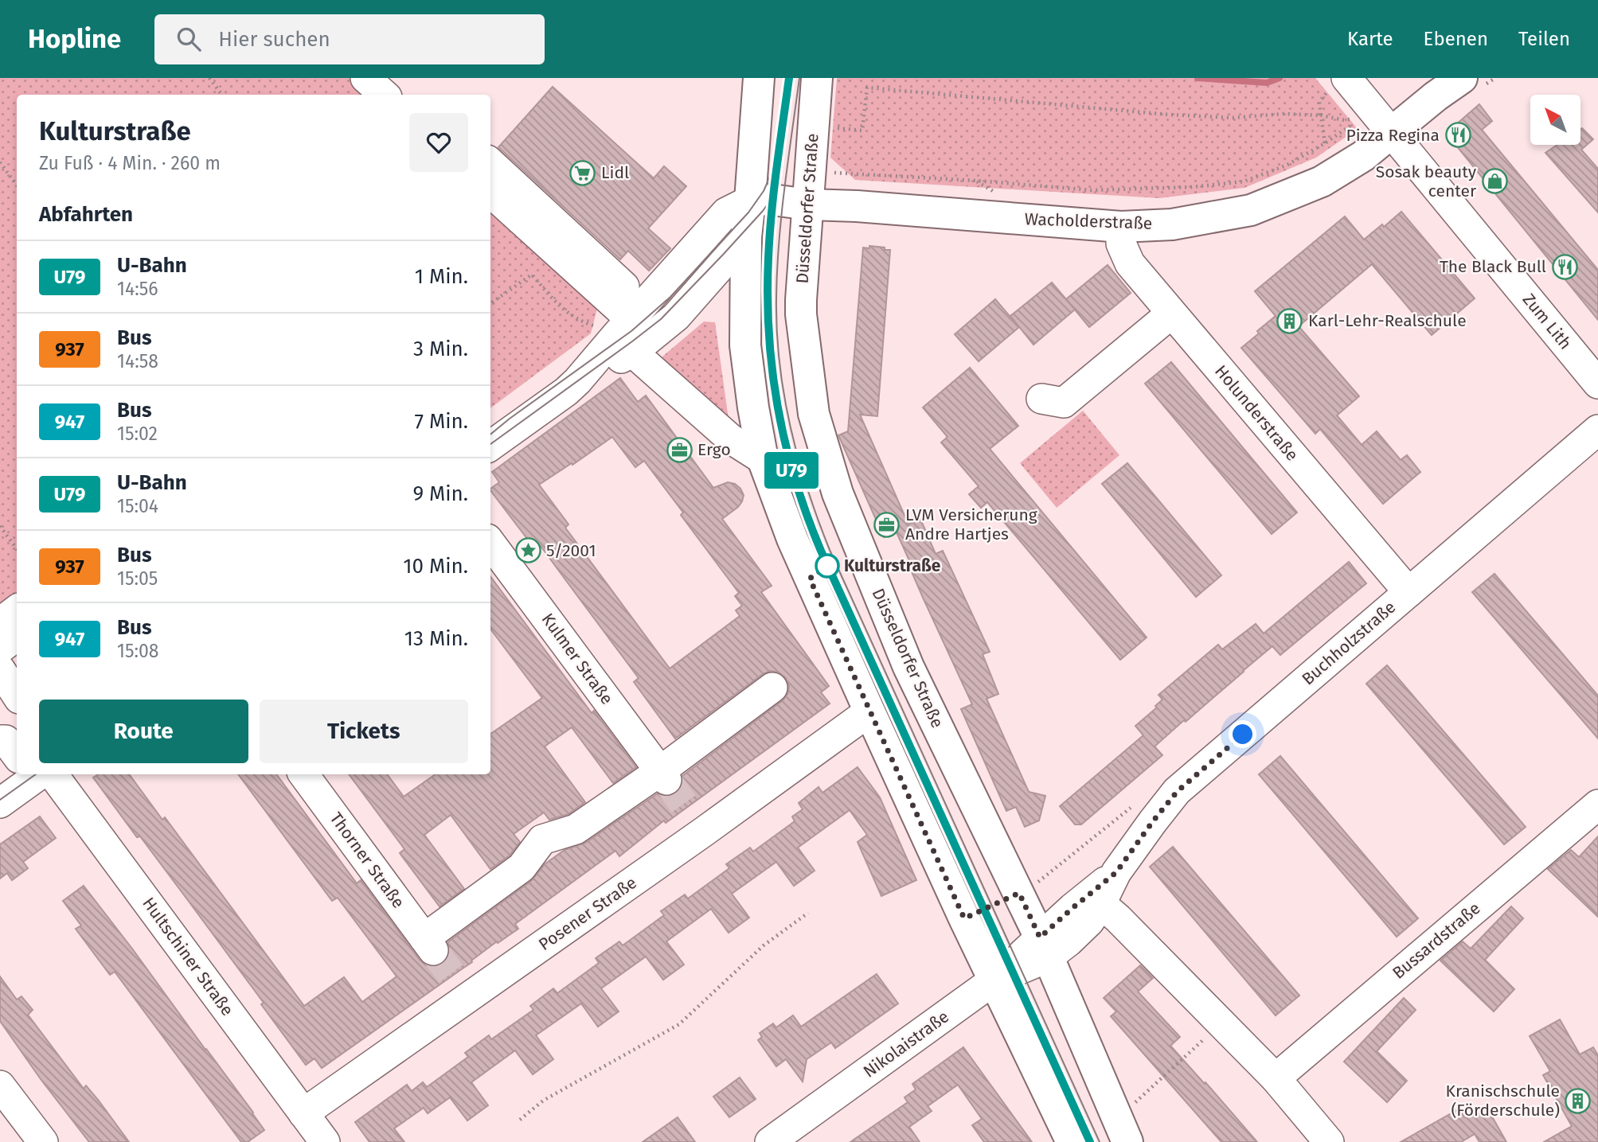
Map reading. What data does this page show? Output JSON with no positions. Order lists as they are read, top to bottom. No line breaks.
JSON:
{"streets":{"main road":["Düsseldorfer Straße","Wacholderstraße"],"street":["Zum Lith","Holunderstraße","Buchholzstraße","Kulmer Straße","Thorner Straße","Posener Straße","Bussardstraße","Hultschiner Straße","Nikolaistraße"]},"crossings":[["Düsseldorfer Straße","Wacholderstraße"],["Düsseldorfer Straße","Buchholzstraße"],["Düsseldorfer Straße","Nikolaistraße"],["Wacholderstraße","Zum Lith"],["Wacholderstraße","Holunderstraße"],["Holunderstraße","Buchholzstraße"],["Buchholzstraße","Nikolaistraße"],["Kulmer Straße","Thorner Straße"],["Posener Straße","Hultschiner Straße"]],"places":{"restaurant":["Pizza Regina","The Black Bull"],"supermarket":["Lidl"],"shop":["Sosak beauty center"],"building":["Karl-Lehr-Realschule","Kranischschule (Förderschule)"],"office":["Ergo","LVM Versicherung Andre Hartjes"],"place":["5/2001"],"other":["Kulturstraße"]},"lines":["metro line U79"],"north":"top left","page":{"header":"Hopline","search":"Hier suchen","nav":["Karte","Ebenen","Teilen"],"on_map":"U79","heading":[["Kulturstraße","Zu Fuß · 4 Min. · 260 m"],"Abfahrten"],"list":[{"mark":"U79","name":"U-Bahn","note":"14:56","value":"1 Min."},{"mark":"937","name":"Bus","note":"14:58","value":"3 Min."},{"mark":"947","name":"Bus","note":"15:02","value":"7 Min."},{"mark":"U79","name":"U-Bahn","note":"15:04","value":"9 Min."},{"mark":"937","name":"Bus","note":"15:05","value":"10 Min."},{"mark":"947","name":"Bus","note":"15:08","value":"13 Min."}],"buttons":["Route","Tickets"]}}
